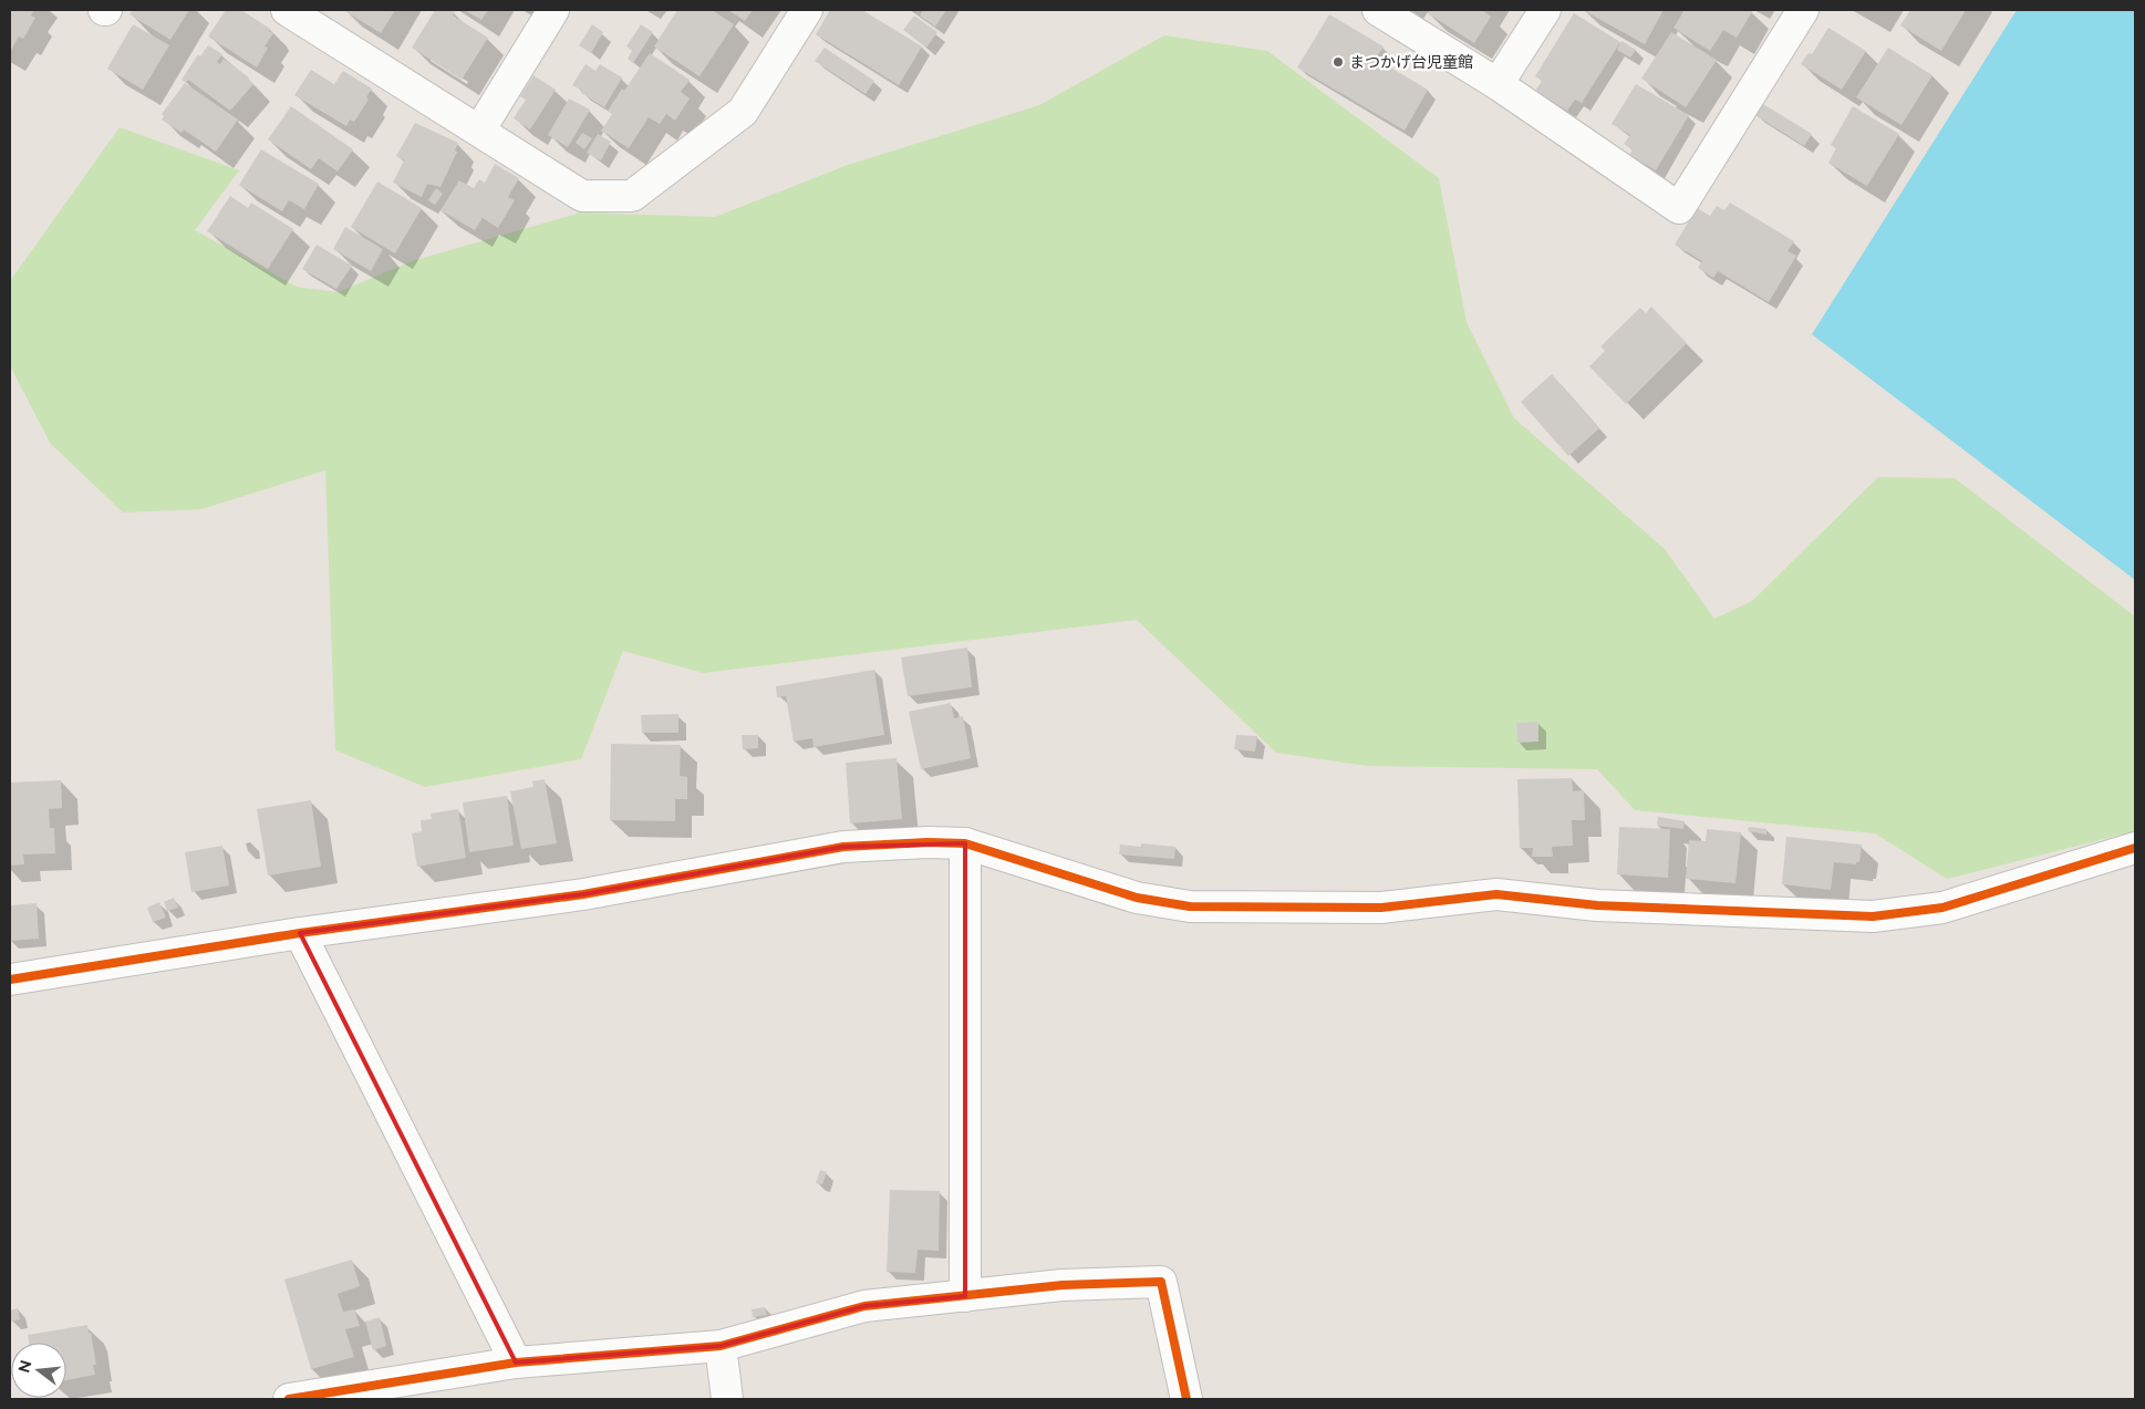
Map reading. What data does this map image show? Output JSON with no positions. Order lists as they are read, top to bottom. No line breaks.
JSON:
{"places":["まつかげ台児童館"],"north":"left"}
